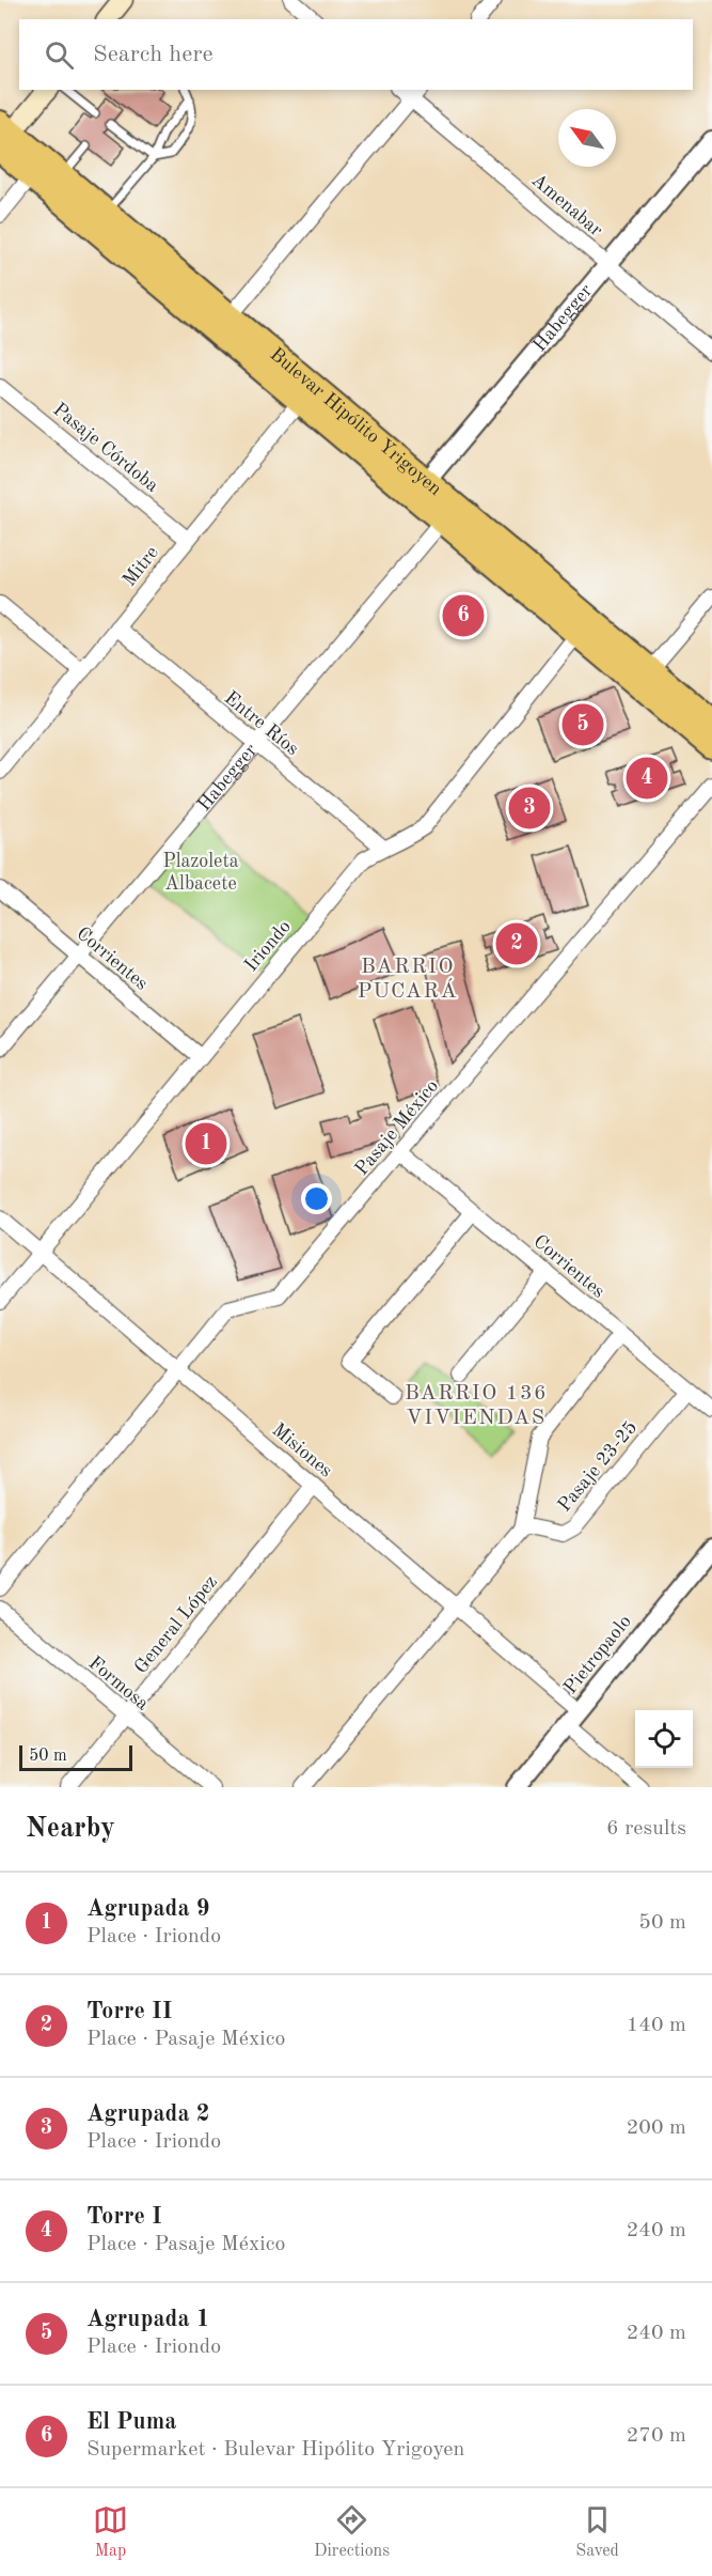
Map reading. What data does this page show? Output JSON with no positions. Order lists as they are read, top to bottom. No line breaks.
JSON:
{"streets":{"highway":["Bulevar Hipólito Yrigoyen"],"street":["Amenabar","Habegger","Pasaje Córdoba","Mitre","Entre Ríos","Iriondo","Corrientes","Pasaje México","Misiones","Pasaje 23-25","General López","Pietropaolo","Formosa"]},"crossings":[["Amenabar","Habegger"],["Habegger","Bulevar Hipólito Yrigoyen"],["Habegger","Entre Ríos"],["Habegger","Corrientes"],["Bulevar Hipólito Yrigoyen","Mitre"],["Bulevar Hipólito Yrigoyen","Iriondo"],["Pasaje Córdoba","Mitre"],["Mitre","Entre Ríos"],["Entre Ríos","Iriondo"],["Iriondo","Corrientes"],["Iriondo","Misiones"],["Corrientes","Pasaje México"],["Corrientes","Pasaje 23-25"],["Pasaje México","Misiones"],["Misiones","General López"],["Misiones","Pietropaolo"],["General López","Formosa"]],"districts":["BARRIO PUCARÁ","BARRIO 136 VIVIENDAS"],"parks":["Plazoleta Albacete"],"scale_bar":"50 m","north":"top left","page":{"search":"Search here","pins":["6","5","4","3","2","1"],"scale":"50 m","heading":["Nearby","6 results"],"list":[{"mark":"1","name":"Agrupada 9","note":"Place · Iriondo","value":"50 m"},{"mark":"2","name":"Torre II","note":"Place · Pasaje México","value":"140 m"},{"mark":"3","name":"Agrupada 2","note":"Place · Iriondo","value":"200 m"},{"mark":"4","name":"Torre I","note":"Place · Pasaje México","value":"240 m"},{"mark":"5","name":"Agrupada 1","note":"Place · Iriondo","value":"240 m"},{"mark":"6","name":"El Puma","note":"Supermarket · Bulevar Hipólito Yrigoyen","value":"270 m"}],"nav":["Map","Directions","Saved"]}}
